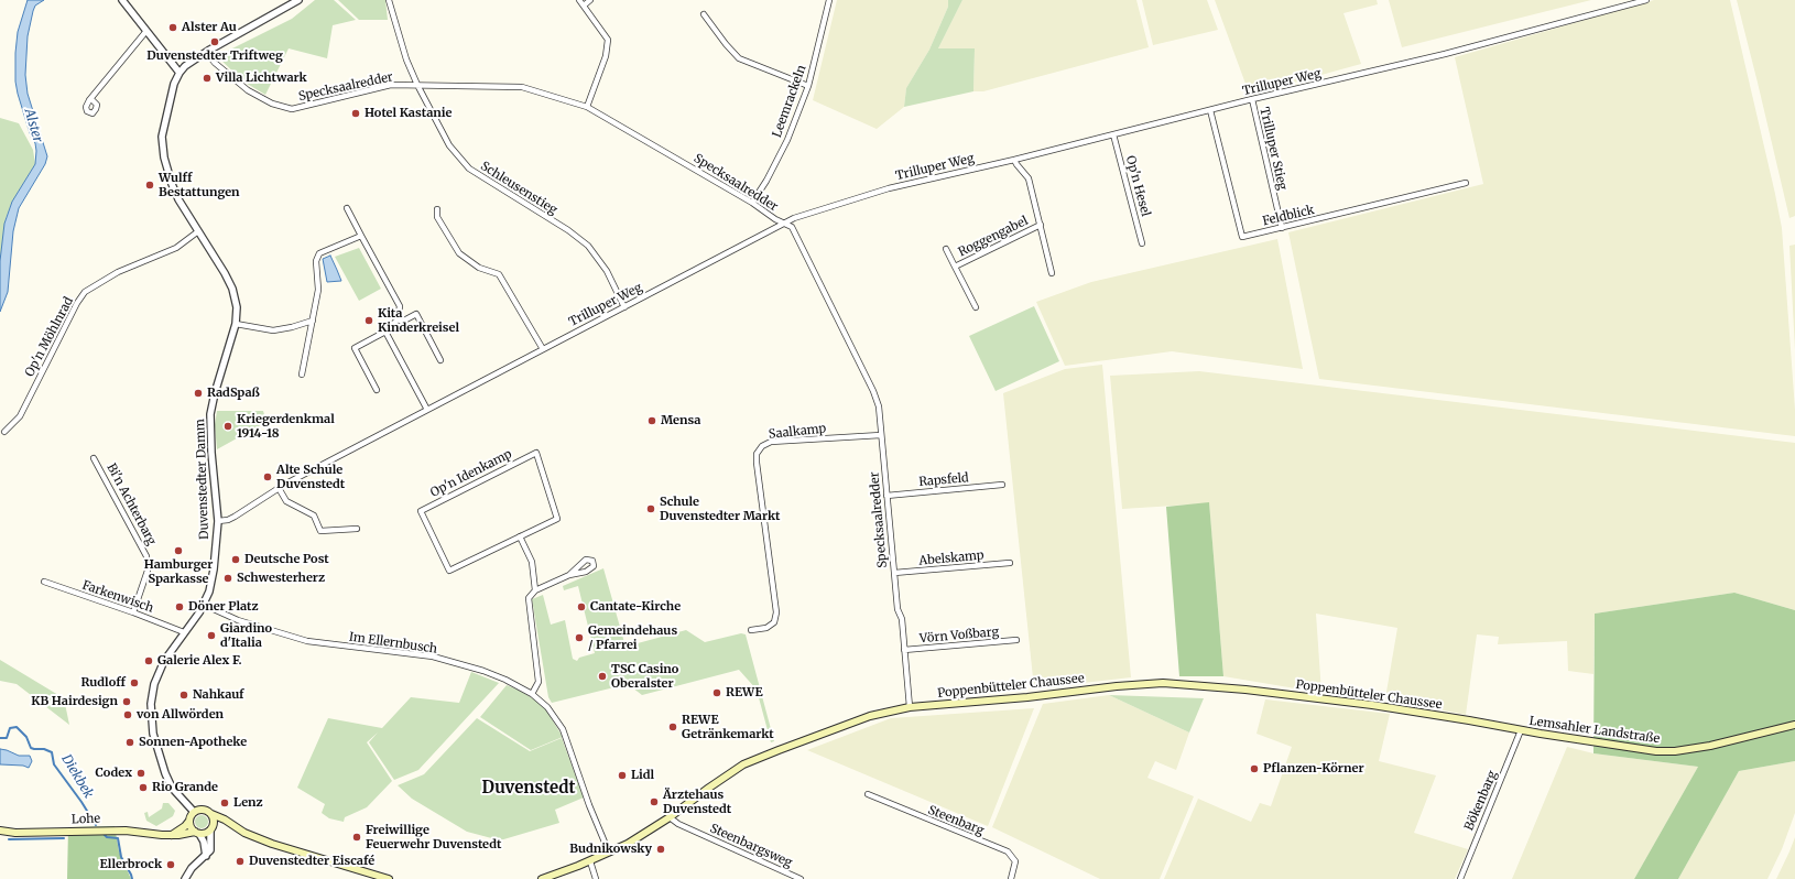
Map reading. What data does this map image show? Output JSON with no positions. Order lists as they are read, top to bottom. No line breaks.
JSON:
{"streets":{"main road":["Poppenbütteler Chaussee","Lemsahler Landstraße","Lohe"],"street":["Trilluper Weg","Specksaalredder","Leemrackeln","Trilluper Stieg","Op'n Hesel","Schleusenstieg","Feldblick","Roggengabel","Op'n Möhlnrad","Saalkamp","Op'n Idenkamp","Duvenstedter Damm","Rapsfeld","Bi'n Achterbarg","Abelskamp","Farkenwisch","Vörn Voßbarg","Im Ellernbusch","Bökenbarg","Steenbarg","Steenbargsweg"]},"crossings":[["Trilluper Weg","Specksaalredder"],["Trilluper Weg","Trilluper Stieg"],["Trilluper Weg","Op'n Hesel"],["Trilluper Weg","Schleusenstieg"],["Trilluper Weg","Feldblick"],["Trilluper Weg","Roggengabel"],["Trilluper Weg","Duvenstedter Damm"],["Specksaalredder","Leemrackeln"],["Specksaalredder","Schleusenstieg"],["Specksaalredder","Saalkamp"],["Specksaalredder","Duvenstedter Damm"],["Specksaalredder","Rapsfeld"],["Specksaalredder","Abelskamp"],["Specksaalredder","Vörn Voßbarg"],["Specksaalredder","Poppenbütteler Chaussee"],["Trilluper Stieg","Feldblick"],["Op'n Möhlnrad","Duvenstedter Damm"],["Duvenstedter Damm","Farkenwisch"],["Duvenstedter Damm","Im Ellernbusch"],["Duvenstedter Damm","Lohe"],["Bi'n Achterbarg","Farkenwisch"],["Im Ellernbusch","Poppenbütteler Chaussee"],["Poppenbütteler Chaussee","Lemsahler Landstraße"],["Poppenbütteler Chaussee","Bökenbarg"],["Poppenbütteler Chaussee","Steenbargsweg"],["Lemsahler Landstraße","Bökenbarg"]],"districts":["Duvenstedt"],"water":["Alster","Diekbek"],"places":["Alster Au","Duvenstedter Triftweg","Villa Lichtwark","Hotel Kastanie","Wulff Bestattungen","Kita Kinderkreisel","RadSpaß","Mensa","Kriegerdenkmal 1914-18","Alte Schule Duvenstedt","Schule Duvenstedter Markt","Hamburger Sparkasse","Deutsche Post","Schwesterherz","Döner Platz","Cantate-Kirche","Giardino d'Italia","Gemeindehaus / Pfarrei","Galerie Alex F.","TSC Casino Oberalster","Rudloff","REWE","Nahkauf","KB Hairdesign","von Allwörden","REWE Getränkemarkt","Sonnen-Apotheke","Pflanzen-Körner","Codex","Lidl","Rio Grande","Ärztehaus Duvenstedt","Lenz","Freiwillige Feuerwehr Duvenstedt","Budnikowsky","Duvenstedter Eiscafé","Ellerbrock"]}
